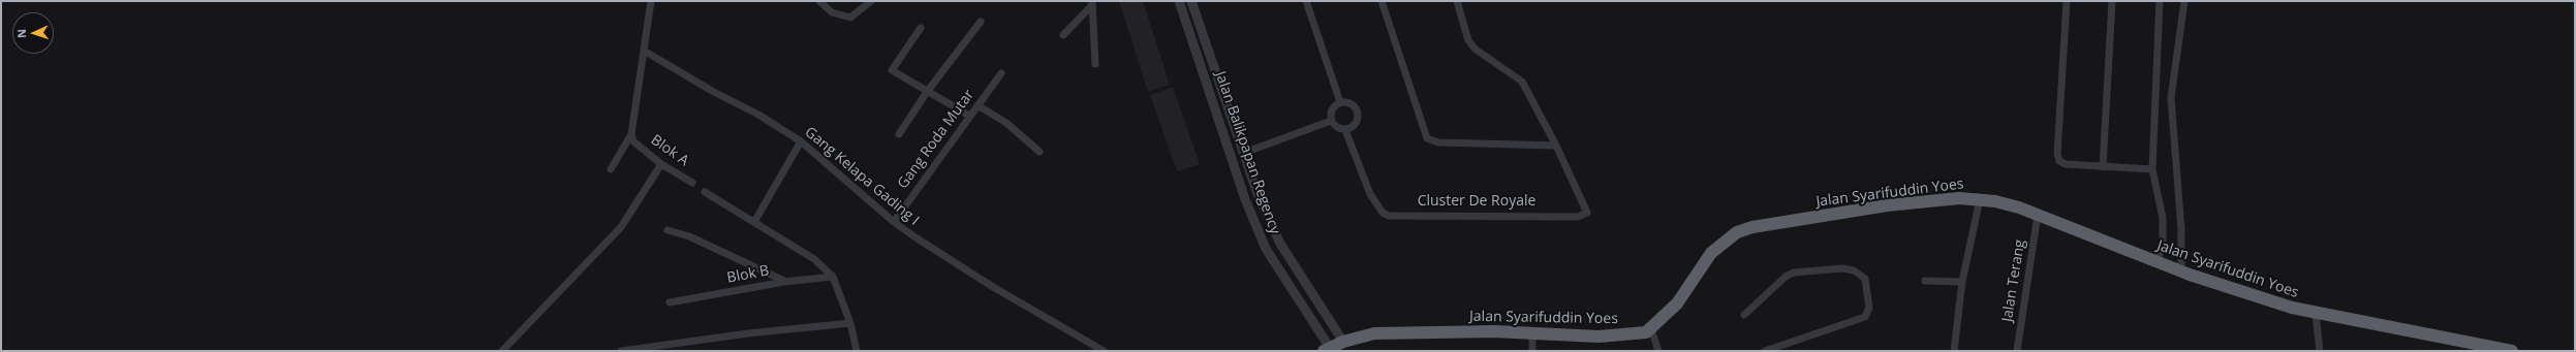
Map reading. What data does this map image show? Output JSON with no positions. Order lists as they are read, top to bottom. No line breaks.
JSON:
{"streets":{"highway":["Jalan Syarifuddin Yoes"],"street":["Gang Roda Mutar","Blok A","Jalan Balikpapan Regency","Gang Kelapa Gading I","Cluster De Royale","Blok B","Jalan Terang"]},"crossings":[["Gang Roda Mutar","Gang Kelapa Gading I"],["Jalan Balikpapan Regency","Jalan Syarifuddin Yoes"],["Jalan Syarifuddin Yoes","Jalan Terang"]],"north":"left"}
